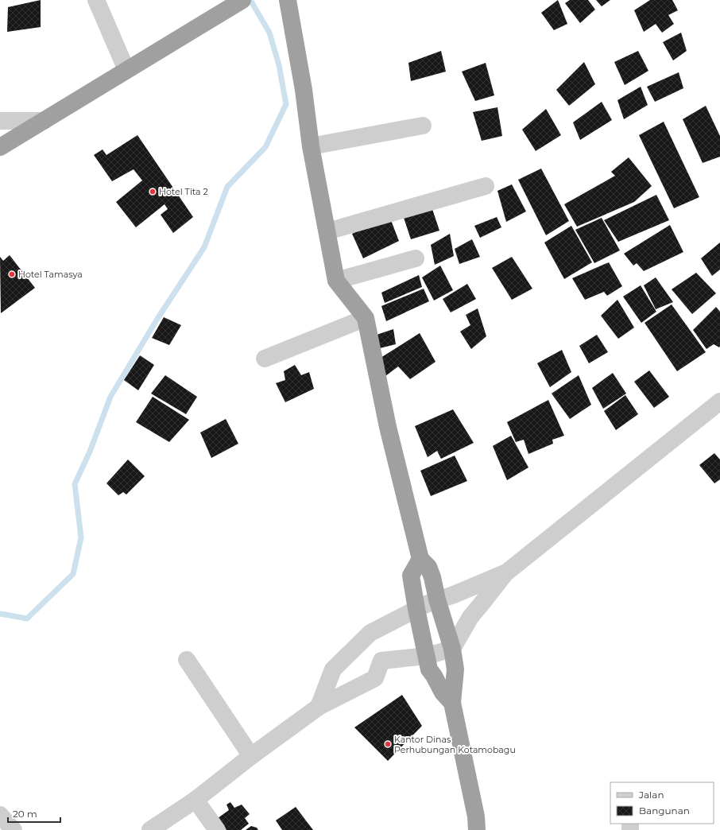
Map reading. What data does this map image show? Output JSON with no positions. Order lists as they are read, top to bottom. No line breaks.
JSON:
{"places":["Hotel Tita 2","Hotel Tamasya","Kantor Dinas Perhubungan Kotamobagu"],"legend":["Jalan","Bangunan"],"scale_bar":"20 m"}
